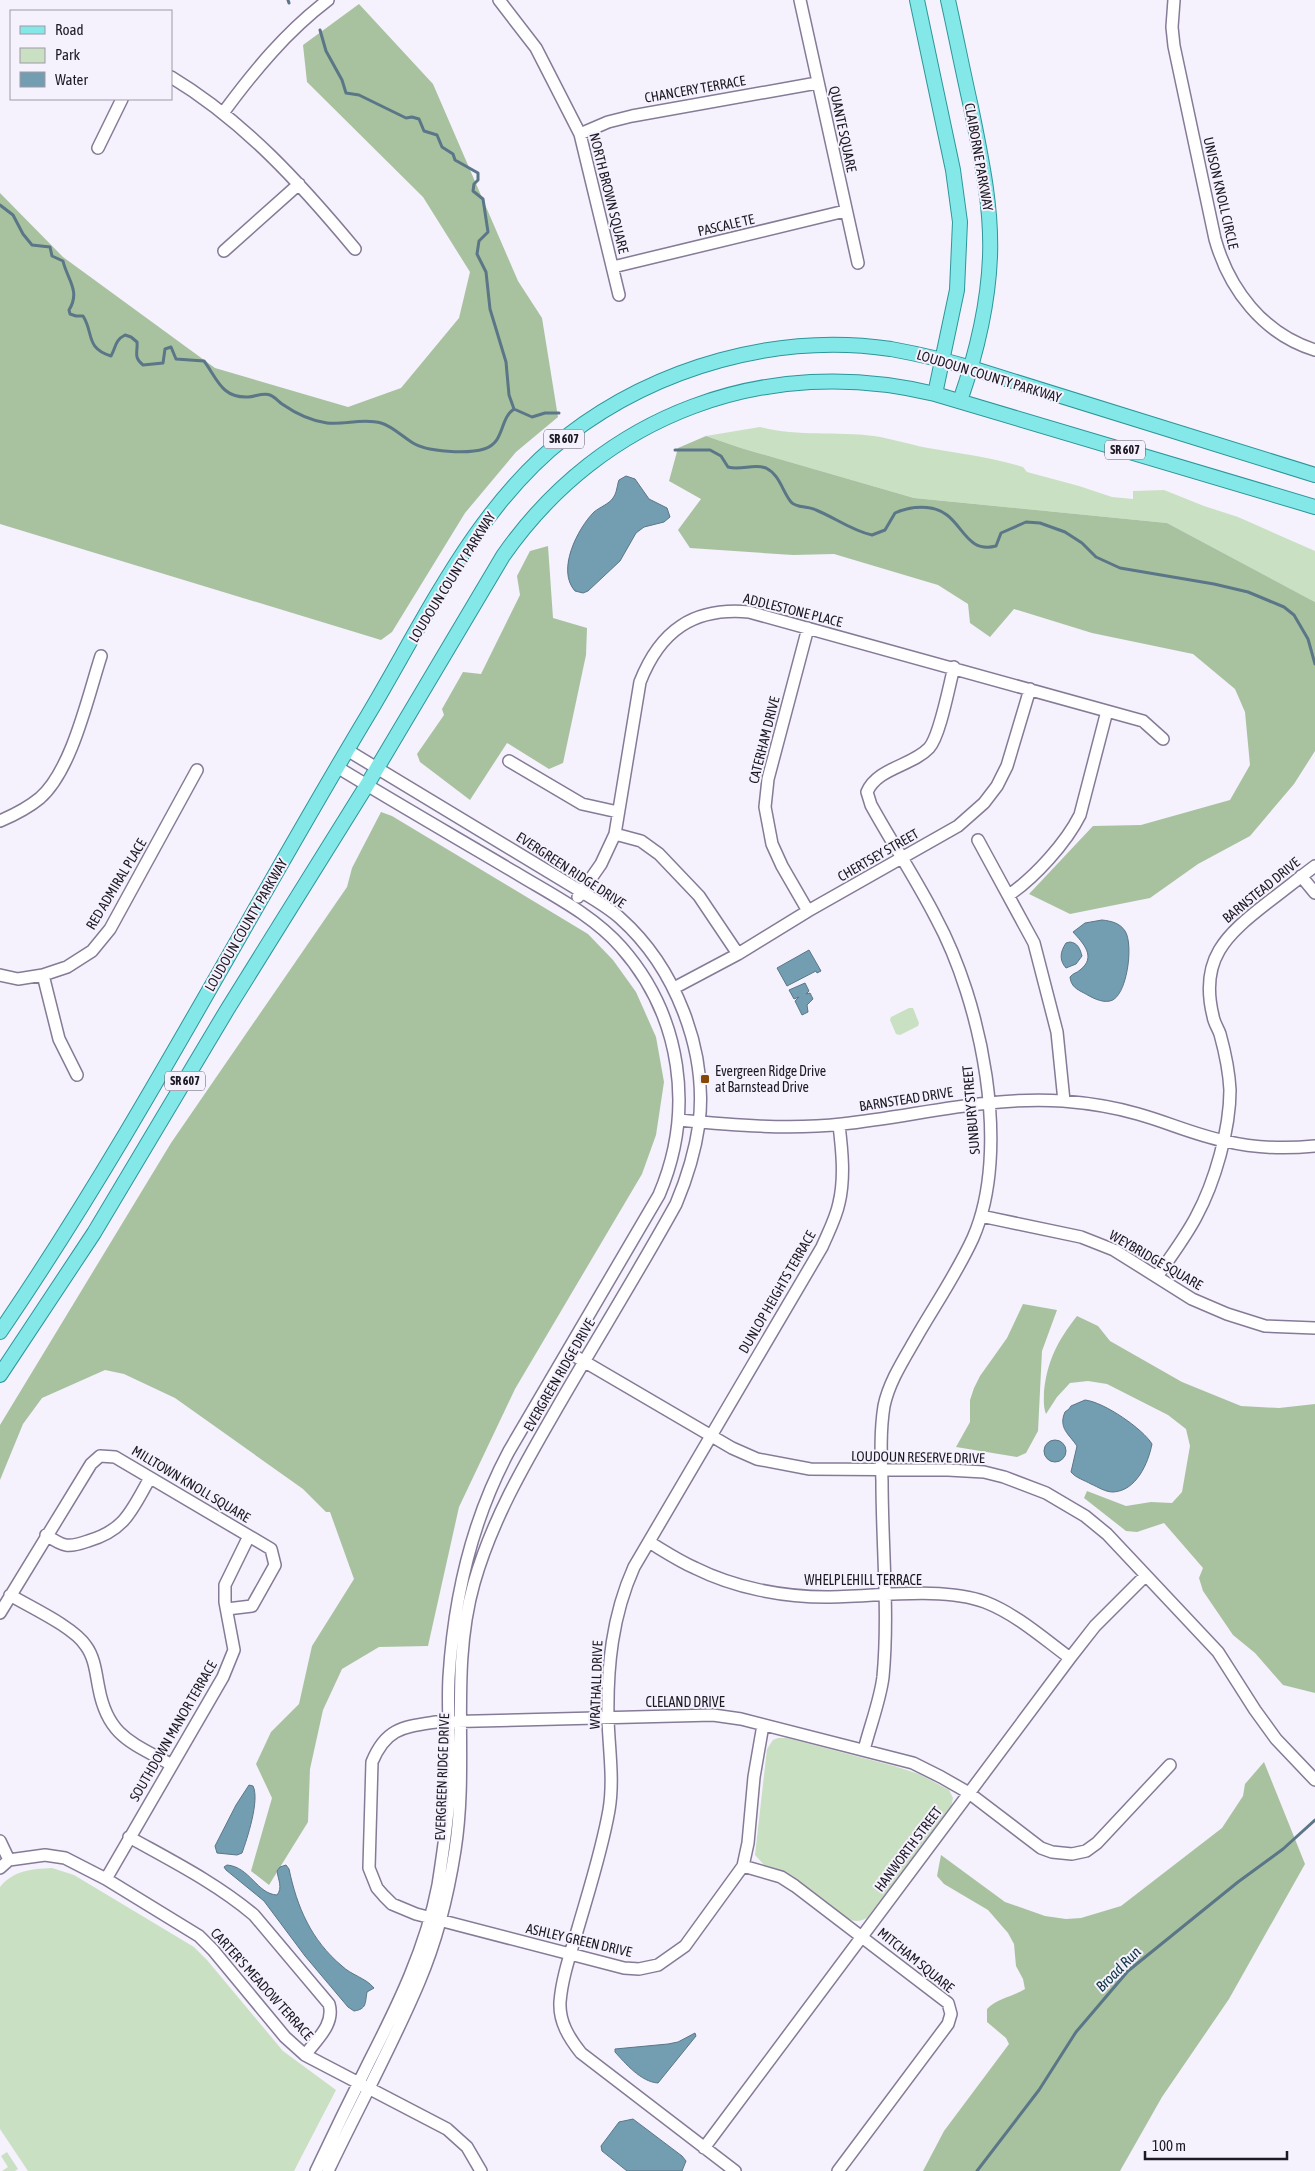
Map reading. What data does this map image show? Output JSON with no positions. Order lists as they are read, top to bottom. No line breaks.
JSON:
{"streets":{"main road":["CLAIBORNE PARKWAY","LOUDOUN COUNTY PARKWAY","SR 607"],"street":["CHANCERY TERRACE","QUANTE SQUARE","NORTH BROWN SQUARE","UNISON KNOLL CIRCLE","PASCALE TE","ADDLESTONE PLACE","CATERHAM DRIVE","CHERTSEY STREET","EVERGREEN RIDGE DRIVE","RED ADMIRAL PLACE","BARNSTEAD DRIVE","SUNBURY STREET","WEYBRIDGE SQUARE","DUNLOP HEIGHTS TERRACE","LOUDOUN RESERVE DRIVE","MILLTOWN KNOLL SQUARE","WHELPLEHILL TERRACE","WRATHALL DRIVE","CLELAND DRIVE","SOUTHDOWN MANOR TERRACE","HANWORTH STREET","ASHLEY GREEN DRIVE","MITCHAM SQUARE","CARTER'S MEADOW TERRACE"]},"crossings":[["CHANCERY TERRACE","QUANTE SQUARE"],["CHANCERY TERRACE","NORTH BROWN SQUARE"],["QUANTE SQUARE","PASCALE TE"],["CLAIBORNE PARKWAY","LOUDOUN COUNTY PARKWAY"],["NORTH BROWN SQUARE","PASCALE TE"],["LOUDOUN COUNTY PARKWAY","EVERGREEN RIDGE DRIVE"],["ADDLESTONE PLACE","CATERHAM DRIVE"],["ADDLESTONE PLACE","CHERTSEY STREET"],["ADDLESTONE PLACE","EVERGREEN RIDGE DRIVE"],["ADDLESTONE PLACE","SUNBURY STREET"],["CATERHAM DRIVE","CHERTSEY STREET"],["CHERTSEY STREET","EVERGREEN RIDGE DRIVE"],["CHERTSEY STREET","SUNBURY STREET"],["EVERGREEN RIDGE DRIVE","BARNSTEAD DRIVE"],["EVERGREEN RIDGE DRIVE","LOUDOUN RESERVE DRIVE"],["EVERGREEN RIDGE DRIVE","CLELAND DRIVE"],["EVERGREEN RIDGE DRIVE","ASHLEY GREEN DRIVE"],["EVERGREEN RIDGE DRIVE","CARTER'S MEADOW TERRACE"],["BARNSTEAD DRIVE","SUNBURY STREET"],["BARNSTEAD DRIVE","DUNLOP HEIGHTS TERRACE"],["SUNBURY STREET","WEYBRIDGE SQUARE"],["SUNBURY STREET","LOUDOUN RESERVE DRIVE"],["SUNBURY STREET","WHELPLEHILL TERRACE"],["SUNBURY STREET","CLELAND DRIVE"],["DUNLOP HEIGHTS TERRACE","LOUDOUN RESERVE DRIVE"],["DUNLOP HEIGHTS TERRACE","WRATHALL DRIVE"],["LOUDOUN RESERVE DRIVE","WRATHALL DRIVE"],["LOUDOUN RESERVE DRIVE","HANWORTH STREET"],["MILLTOWN KNOLL SQUARE","SOUTHDOWN MANOR TERRACE"],["WHELPLEHILL TERRACE","WRATHALL DRIVE"],["WHELPLEHILL TERRACE","HANWORTH STREET"],["WRATHALL DRIVE","CLELAND DRIVE"],["WRATHALL DRIVE","ASHLEY GREEN DRIVE"],["CLELAND DRIVE","HANWORTH STREET"],["CLELAND DRIVE","ASHLEY GREEN DRIVE"],["SOUTHDOWN MANOR TERRACE","CARTER'S MEADOW TERRACE"],["HANWORTH STREET","MITCHAM SQUARE"],["ASHLEY GREEN DRIVE","MITCHAM SQUARE"]],"water":["Broad Run"],"places":{"transit":["Evergreen Ridge Drive at Barnstead Drive"]},"legend":["Road","Park","Water"],"scale_bar":"100 m"}
